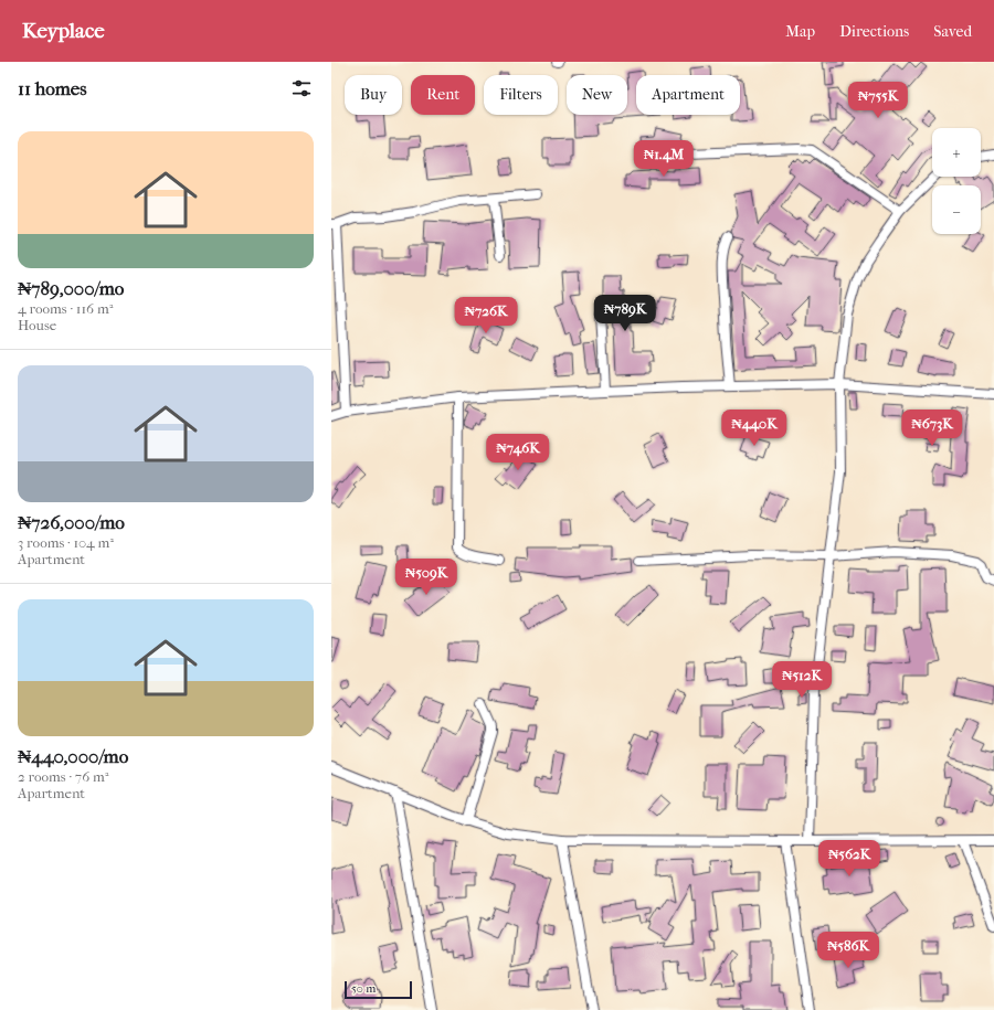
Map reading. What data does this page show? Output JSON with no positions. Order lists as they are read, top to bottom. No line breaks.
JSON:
{"scale_bar":"50 m","page":{"header":"Keyplace","nav":["Map","Directions","Saved"],"heading":"11 homes","chip":["Buy","Rent","Filters","New","Apartment"],"price":["₦755K","₦1.4M","₦789K","₦726K","₦440K","₦673K","₦746K","₦509K","₦512K","₦562K","₦586K"],"list":[{"name":"₦789,000/mo","note":"4 rooms · 116 m² · House"},{"name":"₦726,000/mo","note":"3 rooms · 104 m² · Apartment"},{"name":"₦440,000/mo","note":"2 rooms · 76 m² · Apartment"}],"map_buttons":["+","−"],"scale":"50 m"}}
